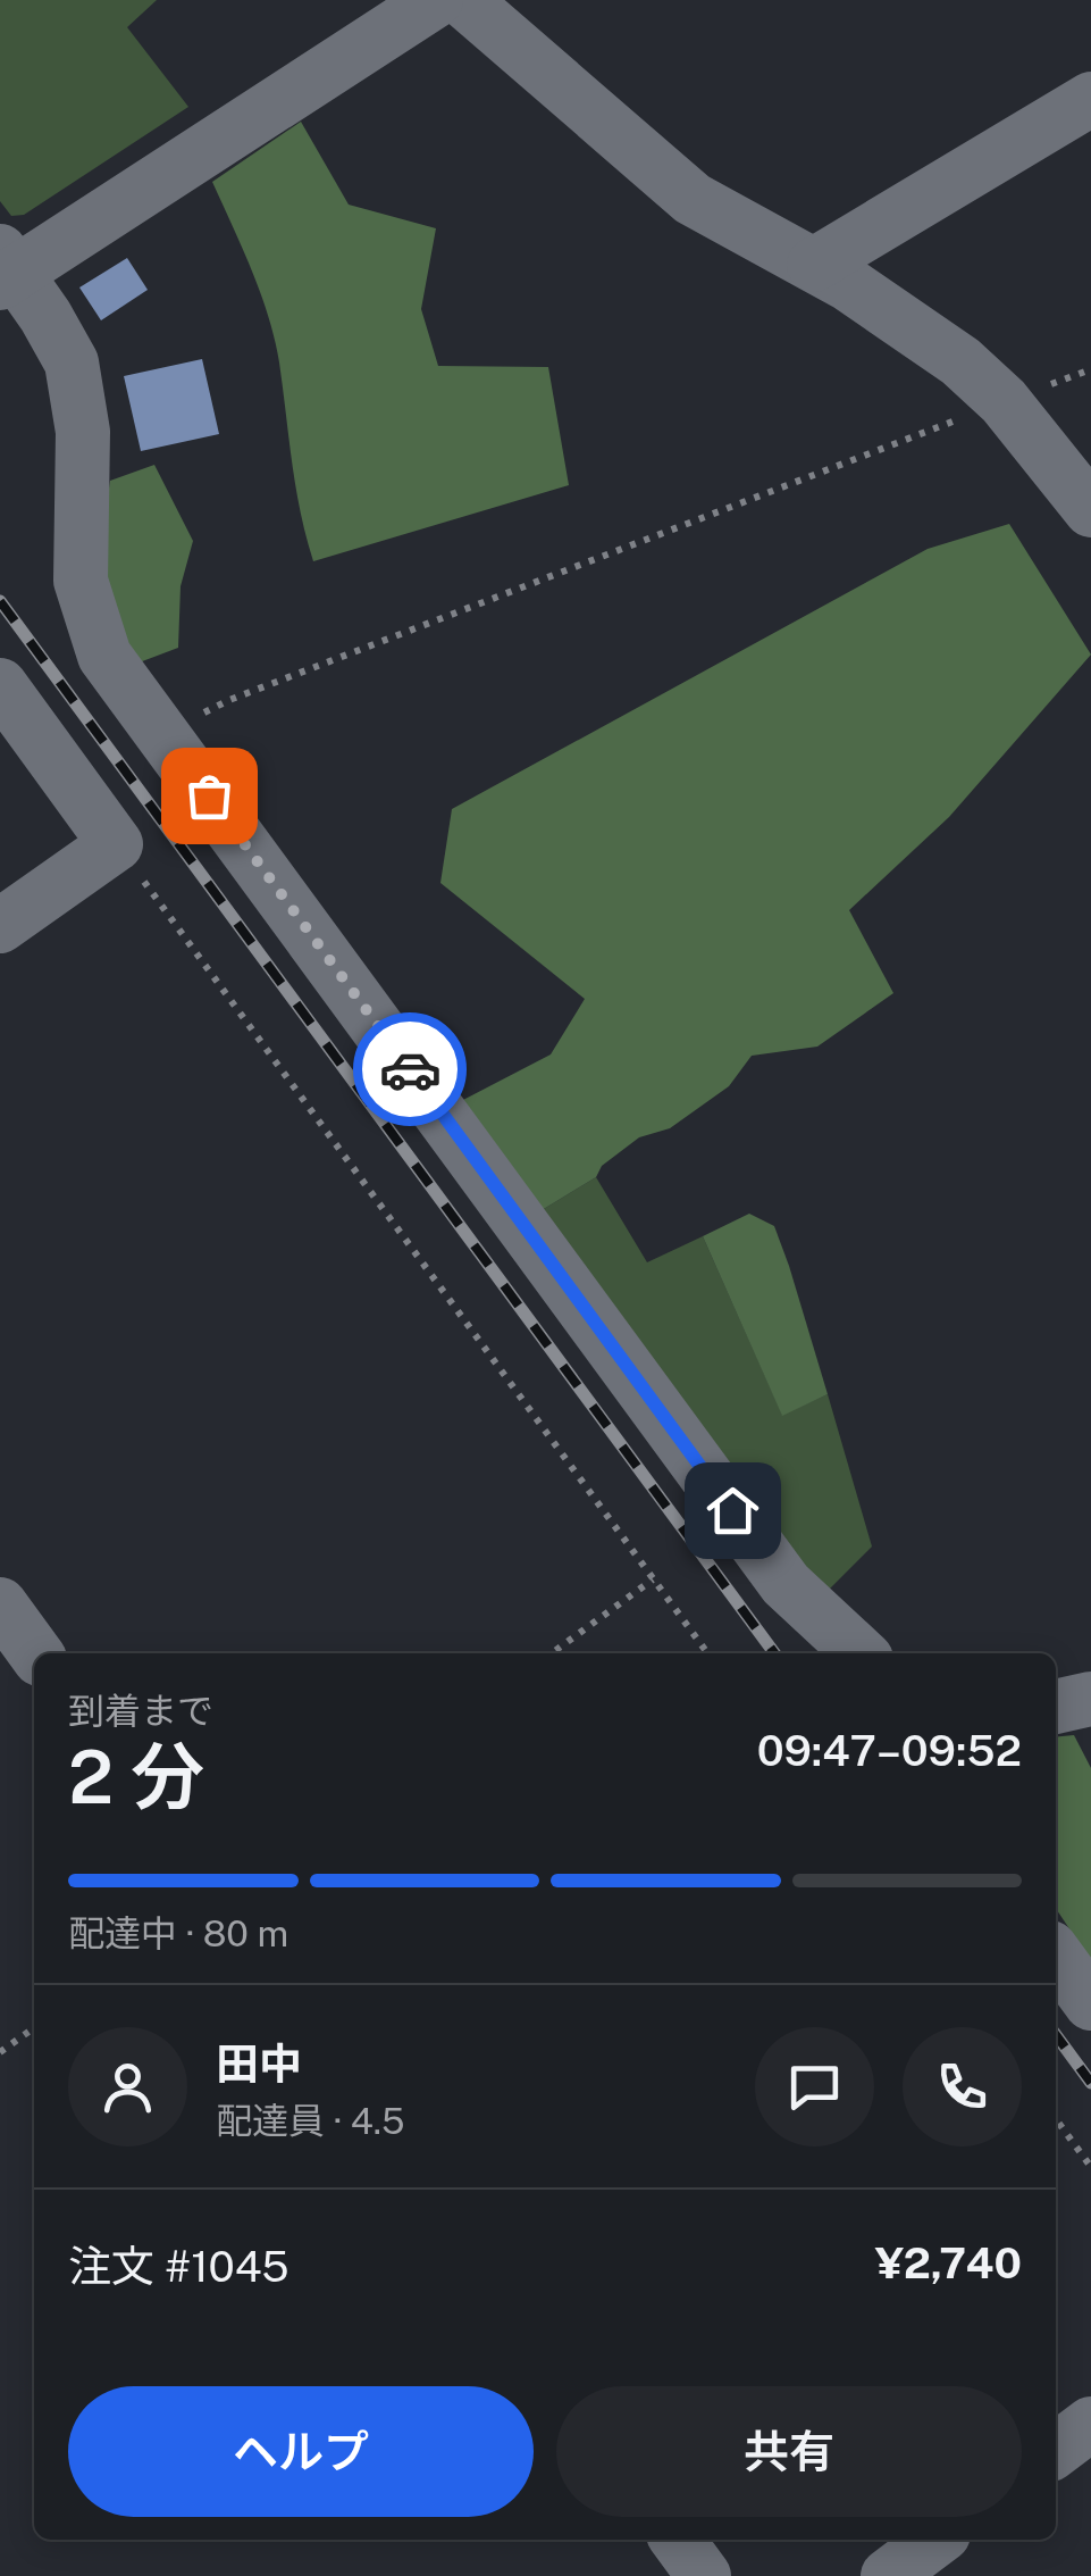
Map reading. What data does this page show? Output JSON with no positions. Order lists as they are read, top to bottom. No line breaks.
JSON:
{"page":{"heading":["2 分","到着まで","09:47–09:52"],"panel":["田中","配達員 · 4.5","注文 #1045","¥2,740"],"bar":"配達中 · 80 m","buttons":["ヘルプ","共有"]}}
